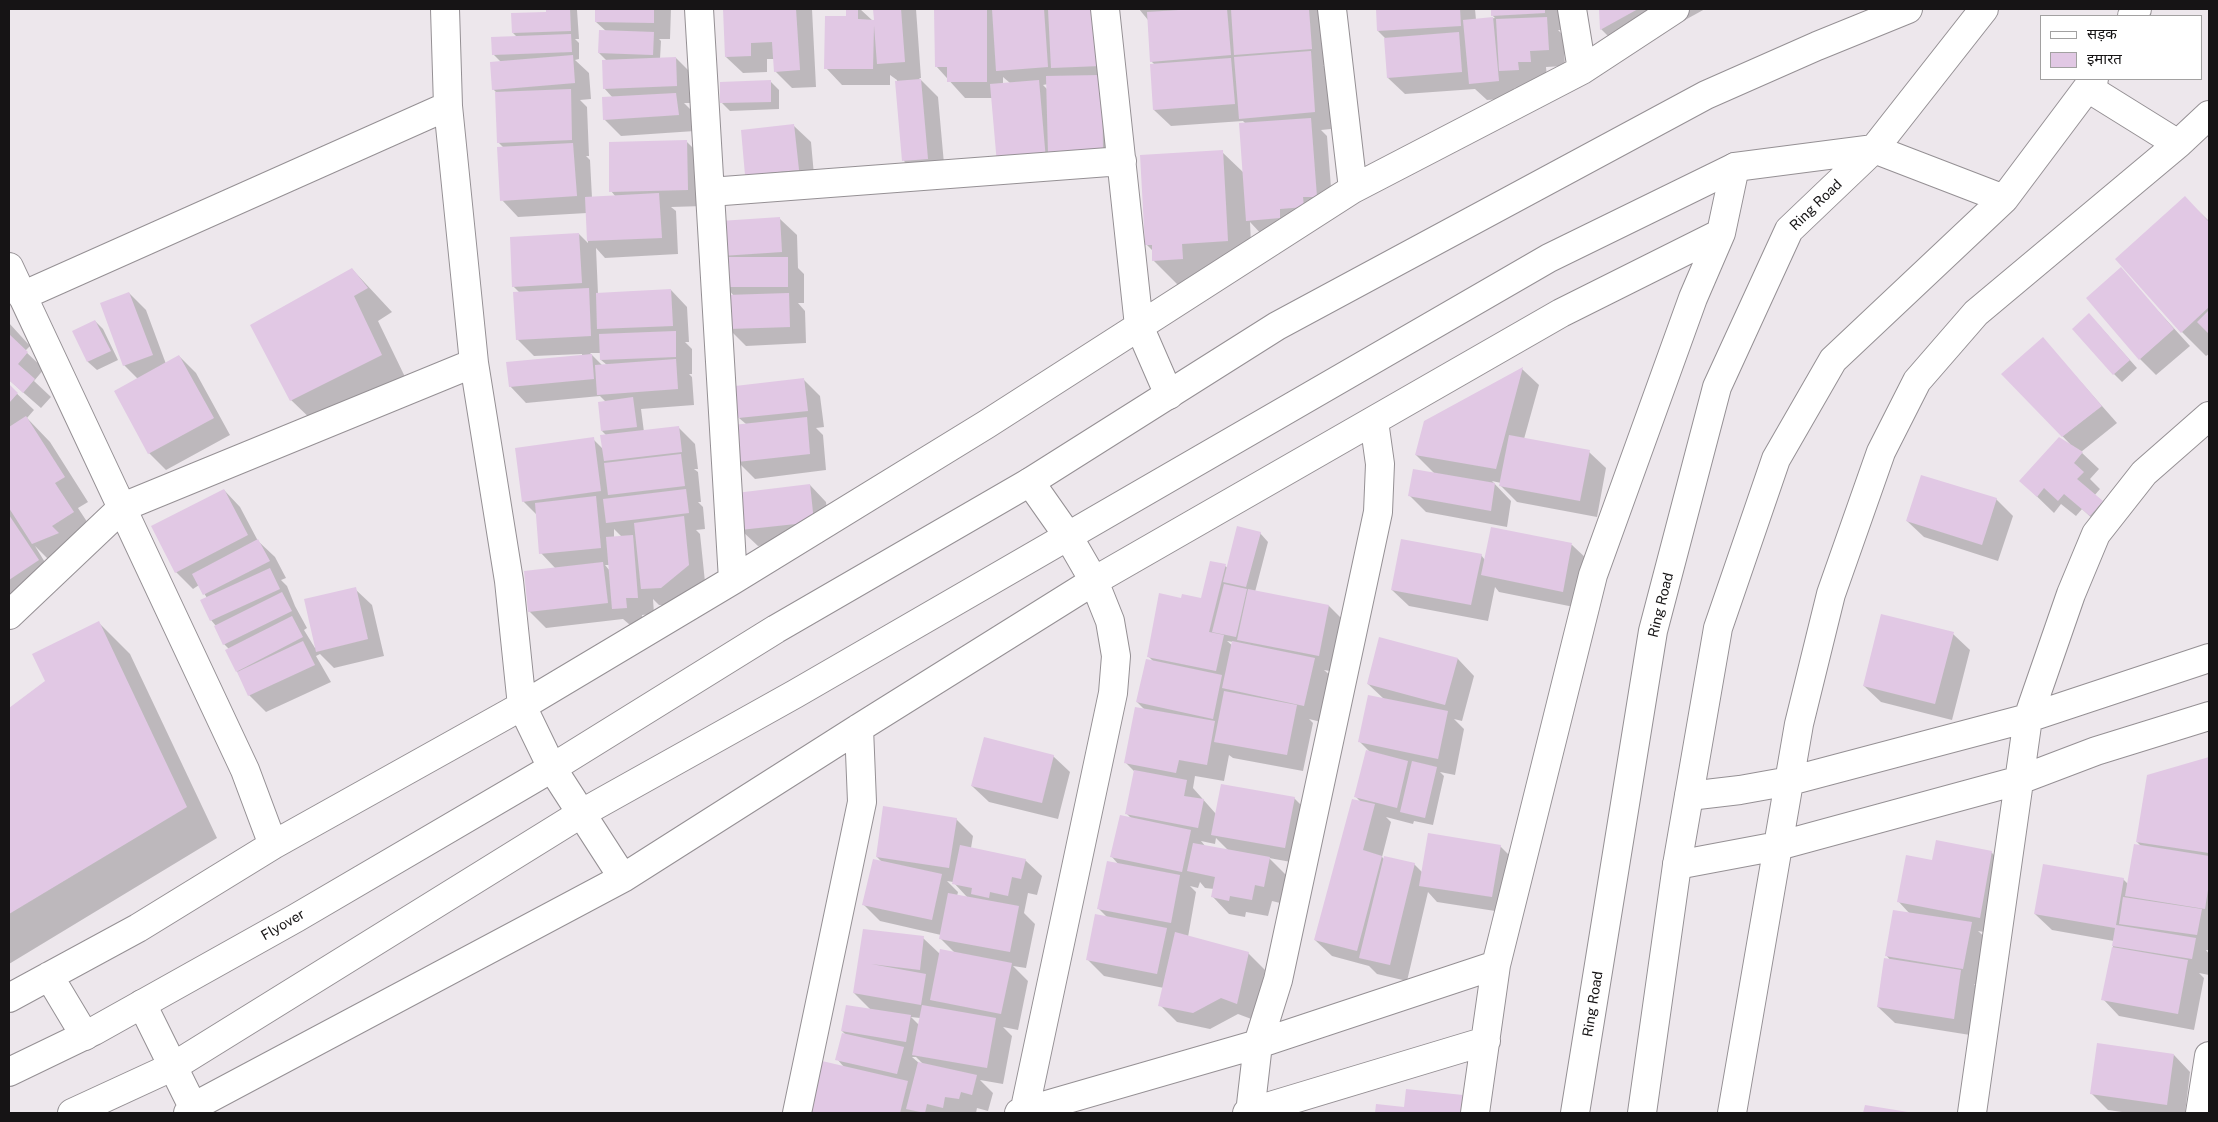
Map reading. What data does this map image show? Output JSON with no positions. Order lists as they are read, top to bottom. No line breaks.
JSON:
{"streets":{"street":["Ring Road","Flyover"]},"legend":["सड़क","इमारत"]}
